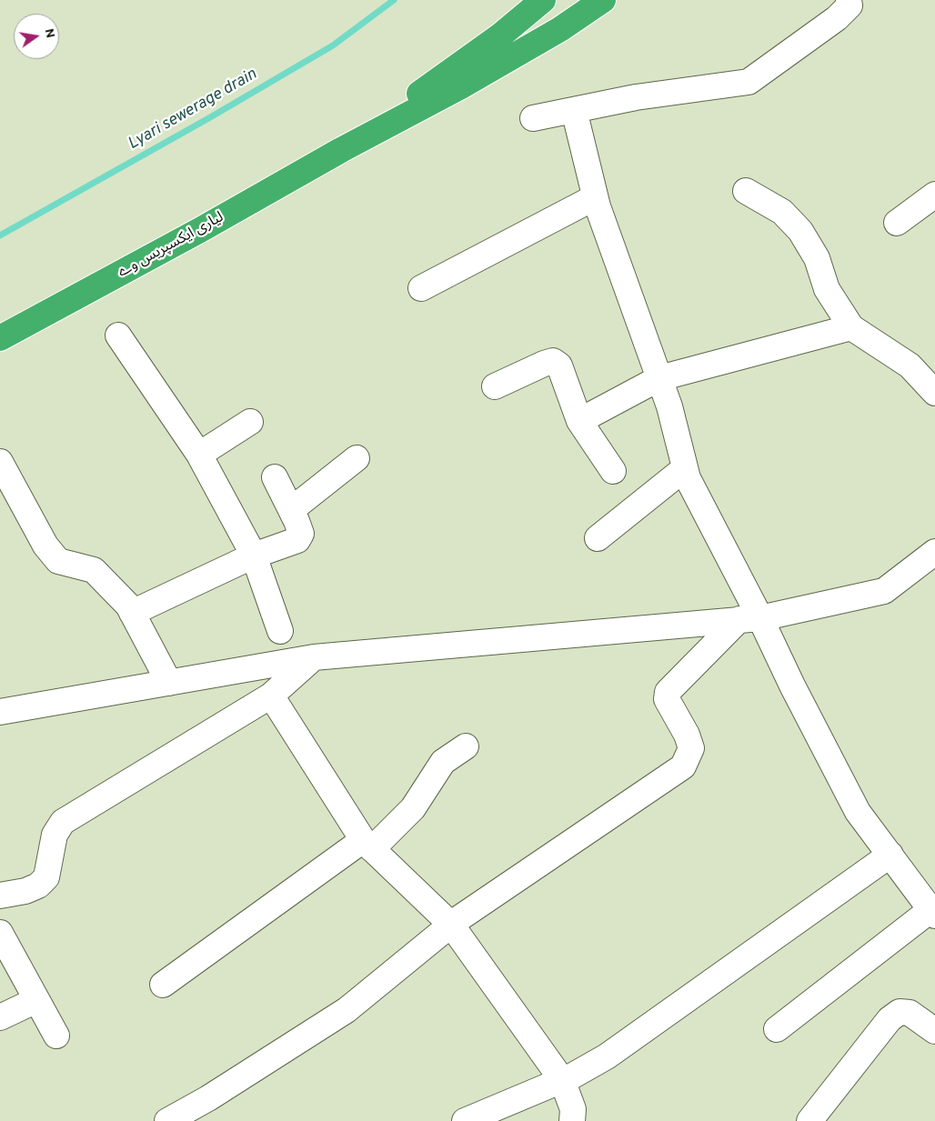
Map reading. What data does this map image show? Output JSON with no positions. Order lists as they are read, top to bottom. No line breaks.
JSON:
{"streets":{"highway":["لیاری ایکسپریس وے"]},"water":["Lyari sewerage drain"],"north":"right"}
